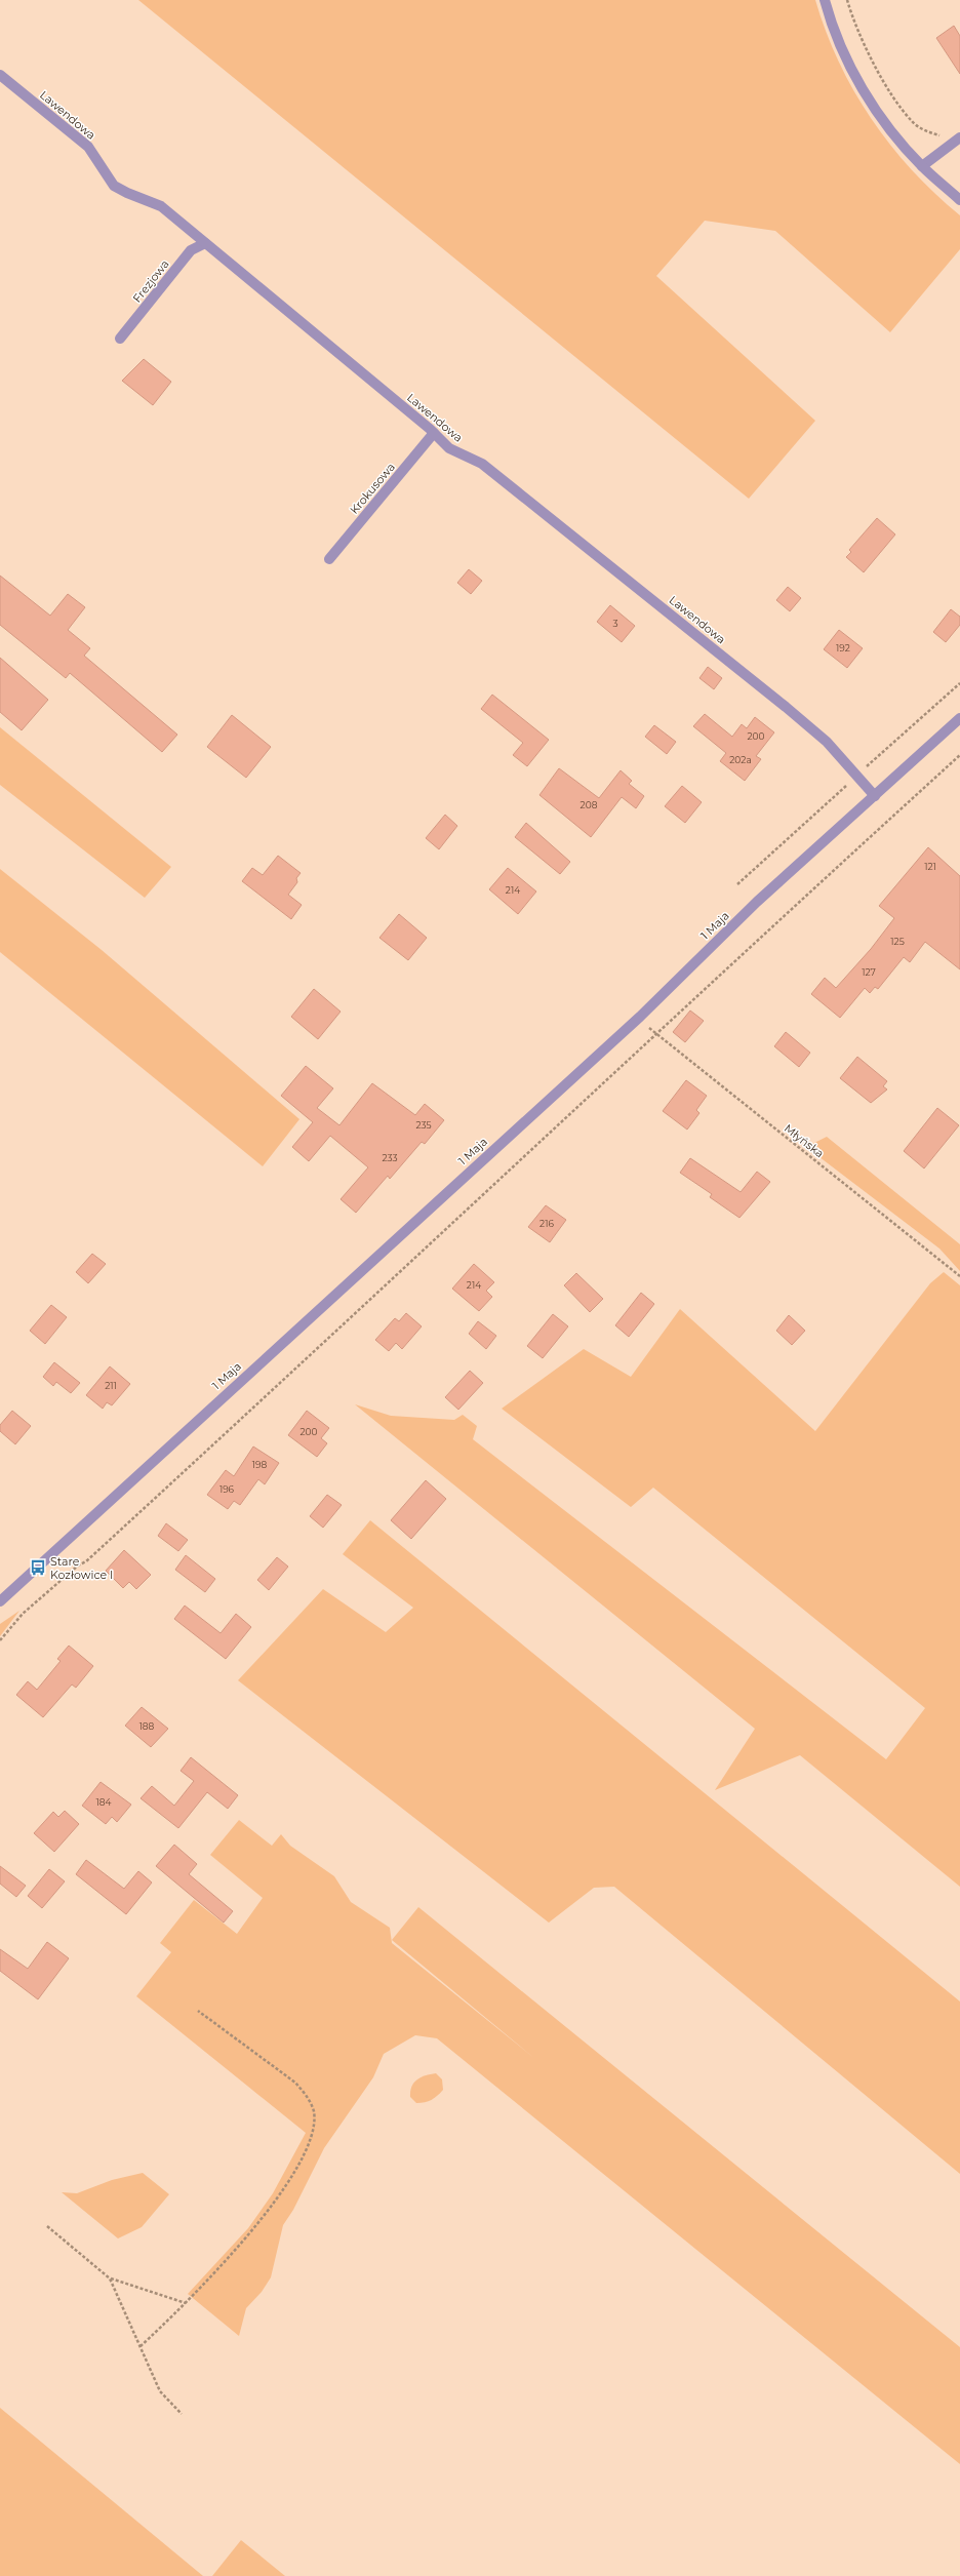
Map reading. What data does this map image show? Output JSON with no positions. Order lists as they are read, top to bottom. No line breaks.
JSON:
{"streets":{"street":["Lawendowa","Frezjowa","Krokusowa","1 Maja"],"path":["Młyńska"]},"crossings":[["Lawendowa","Frezjowa"],["Lawendowa","Krokusowa"],["Lawendowa","1 Maja"],["1 Maja","Młyńska"]],"places":{"bus stop":["Stare Kozłowice I"]},"house_numbers":["3","192","200","202a","208","121","214","125","127","235","233","216","214","211","200","198","196","188","184"]}
